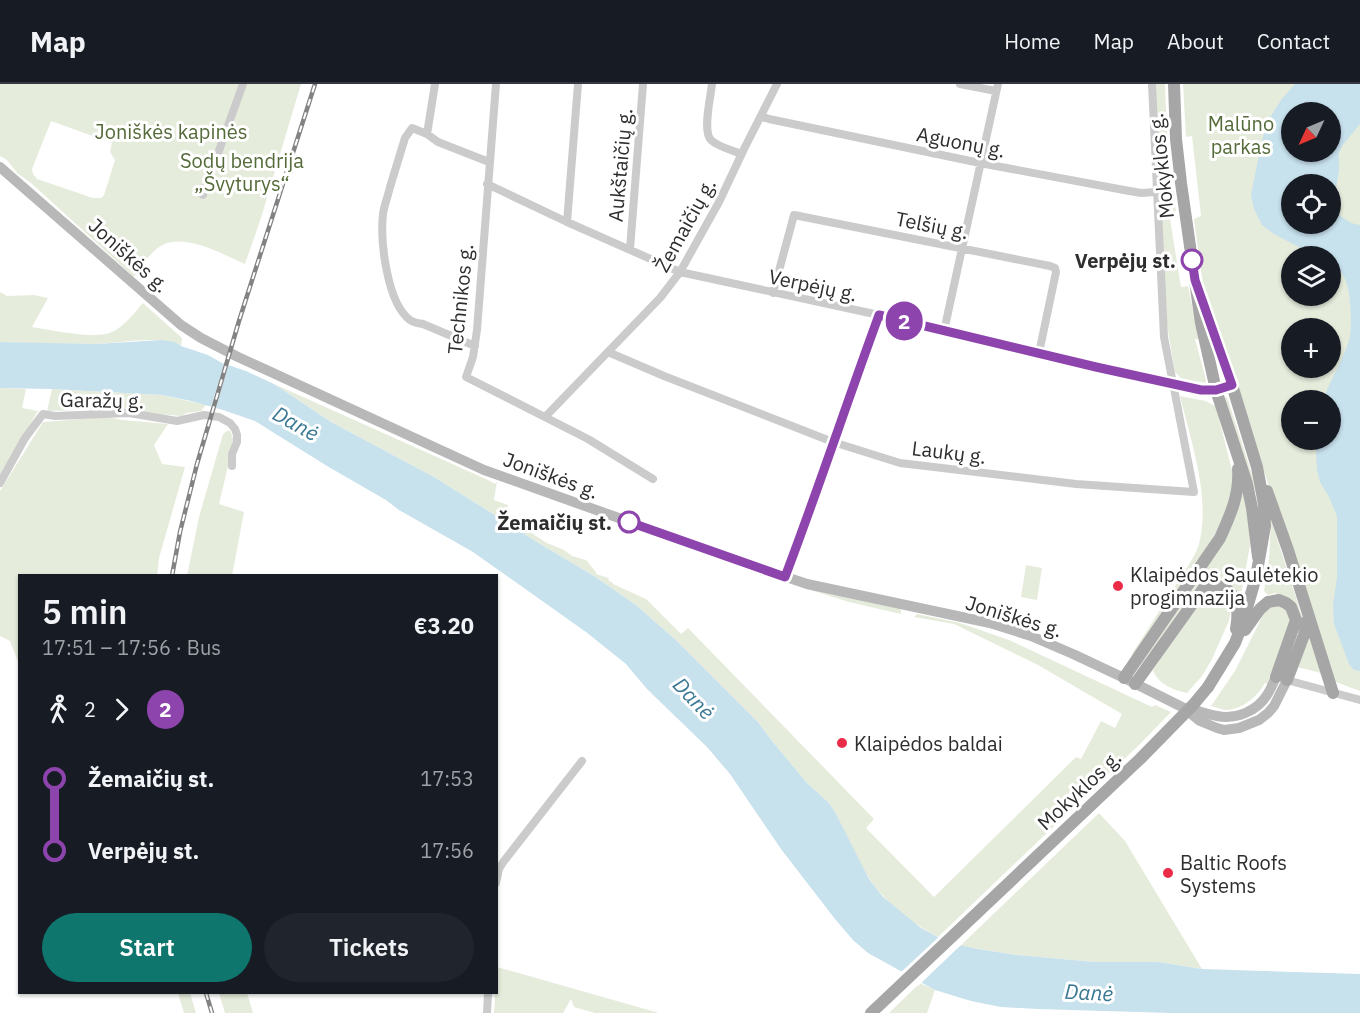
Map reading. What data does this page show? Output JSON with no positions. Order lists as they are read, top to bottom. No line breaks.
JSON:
{"streets":{"main road":["Mokyklos g.","Joniškės g."],"street":["Aguonų g.","Aukštaičių g.","Žemaičių g.","Telšių g.","Verpėjų g.","Technikos g.","Garažų g.","Laukų g."]},"crossings":[["Aguonų g.","Žemaičių g."],["Aukštaičių g.","Verpėjų g."],["Mokyklos g.","Verpėjų g."],["Žemaičių g.","Verpėjų g."],["Žemaičių g.","Technikos g."],["Žemaičių g.","Laukų g."],["Telšių g.","Verpėjų g."],["Verpėjų g.","Technikos g."],["Verpėjų g.","Laukų g."]],"water":["Danė"],"parks":["Malūno parkas","Joniškės kapinės","Sodų bendrija „Švyturys“"],"places":["Verpėjų st.","Žemaičių st.","Klaipėdos Saulėtekio progimnazija","Klaipėdos baldai","Baltic Roofs Systems"],"lines":["bus line 2"],"north":"bottom left","page":{"header":"Map","nav":["Home","Map","About","Contact"],"on_map":"2","map_buttons":["+","−"],"heading":["5 min","17:51 – 17:56 · Bus","€3.20"],"legs":["2","2"],"list":[{"name":"Žemaičių st.","value":"17:53"},{"name":"Verpėjų st.","value":"17:56"}],"buttons":["Start","Tickets"]}}
